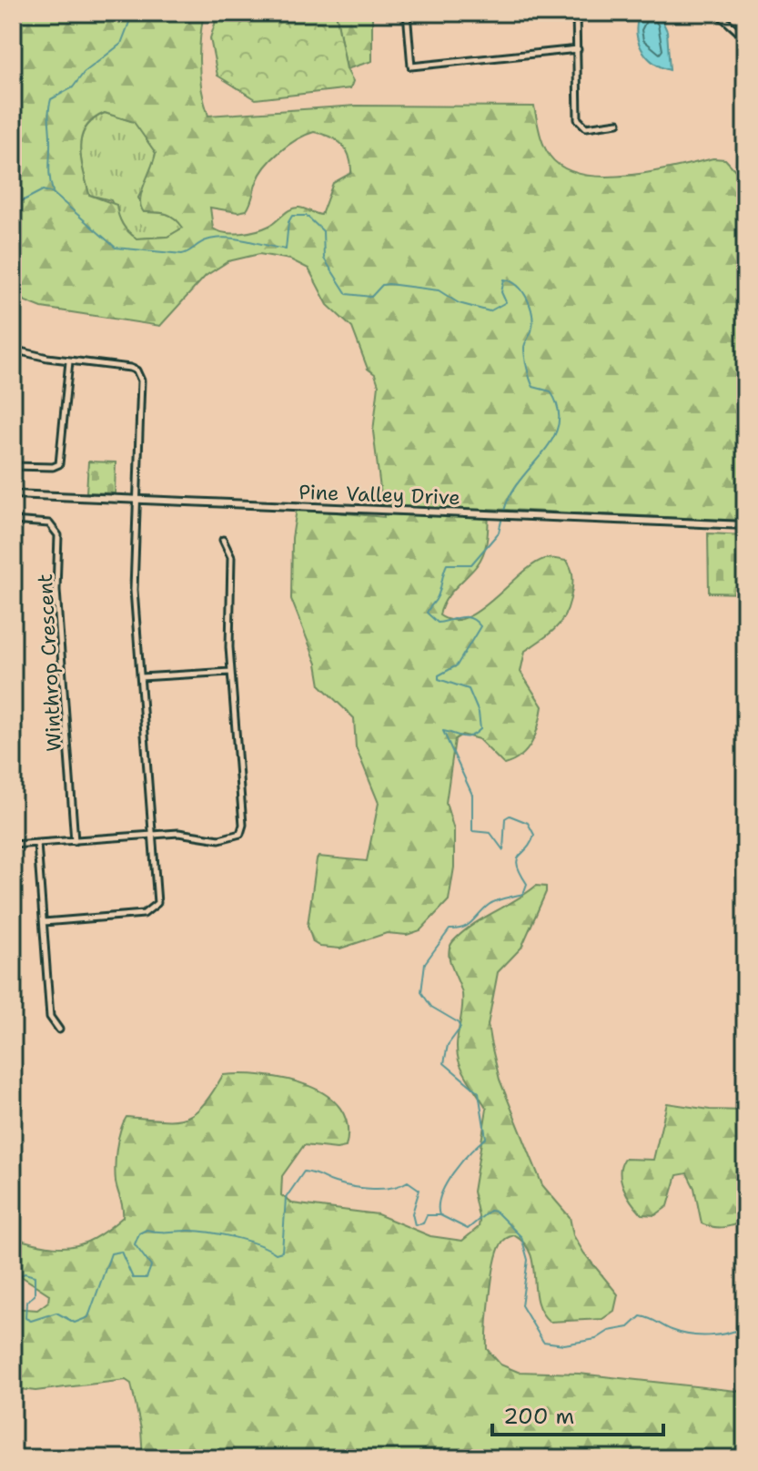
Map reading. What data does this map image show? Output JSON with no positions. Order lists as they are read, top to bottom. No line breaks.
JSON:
{"streets":{"street":["Pine Valley Drive","Winthrop Crescent"]},"scale_bar":"200 m"}
